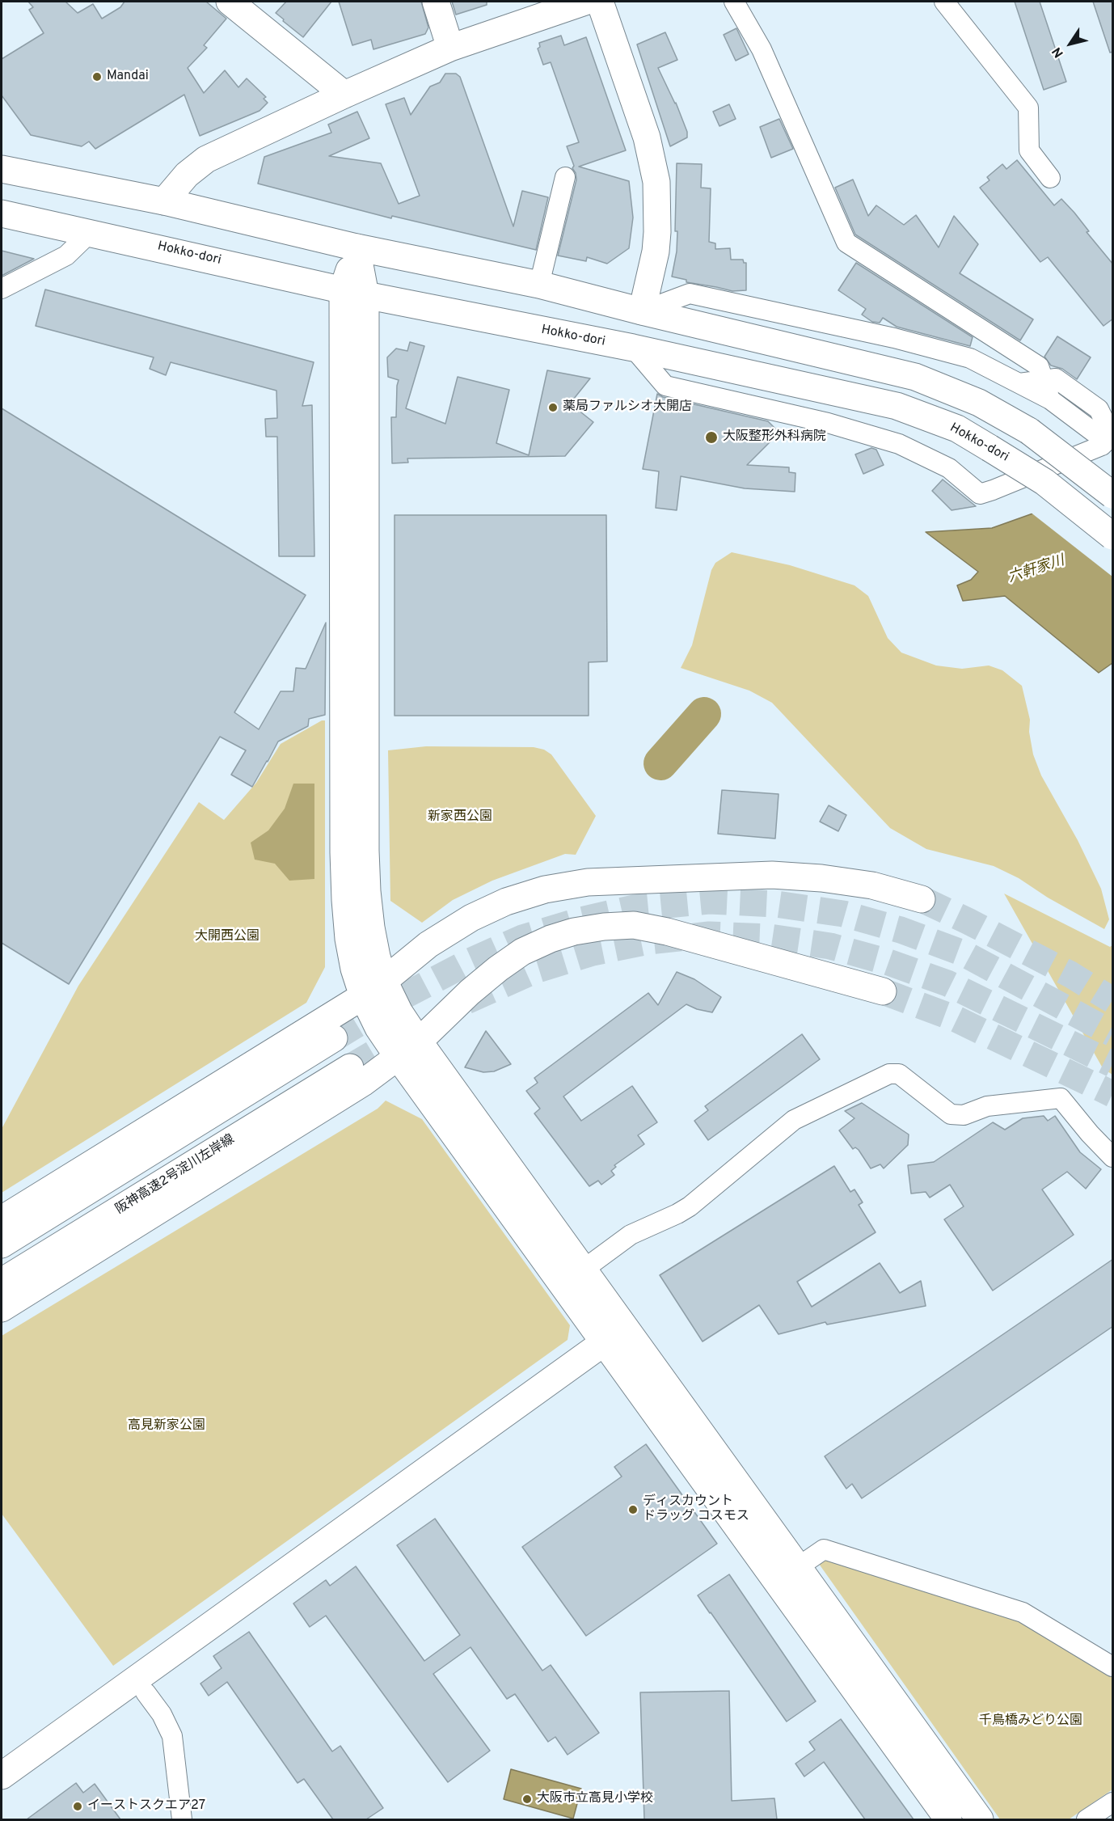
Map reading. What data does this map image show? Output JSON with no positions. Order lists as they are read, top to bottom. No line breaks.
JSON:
{"streets":{"main road":["Hokko-dori","阪神高速2号淀川左岸線"]},"water":["六軒家川"],"parks":["新家西公園","大開西公園","高見新家公園","千鳥橋みどり公園"],"places":["Mandai","薬局ファルシオ大開店","大阪整形外科病院","ディスカウント ドラッグ コスモス","大阪市立高見小学校","イーストスクエア27"],"north":"bottom left"}
